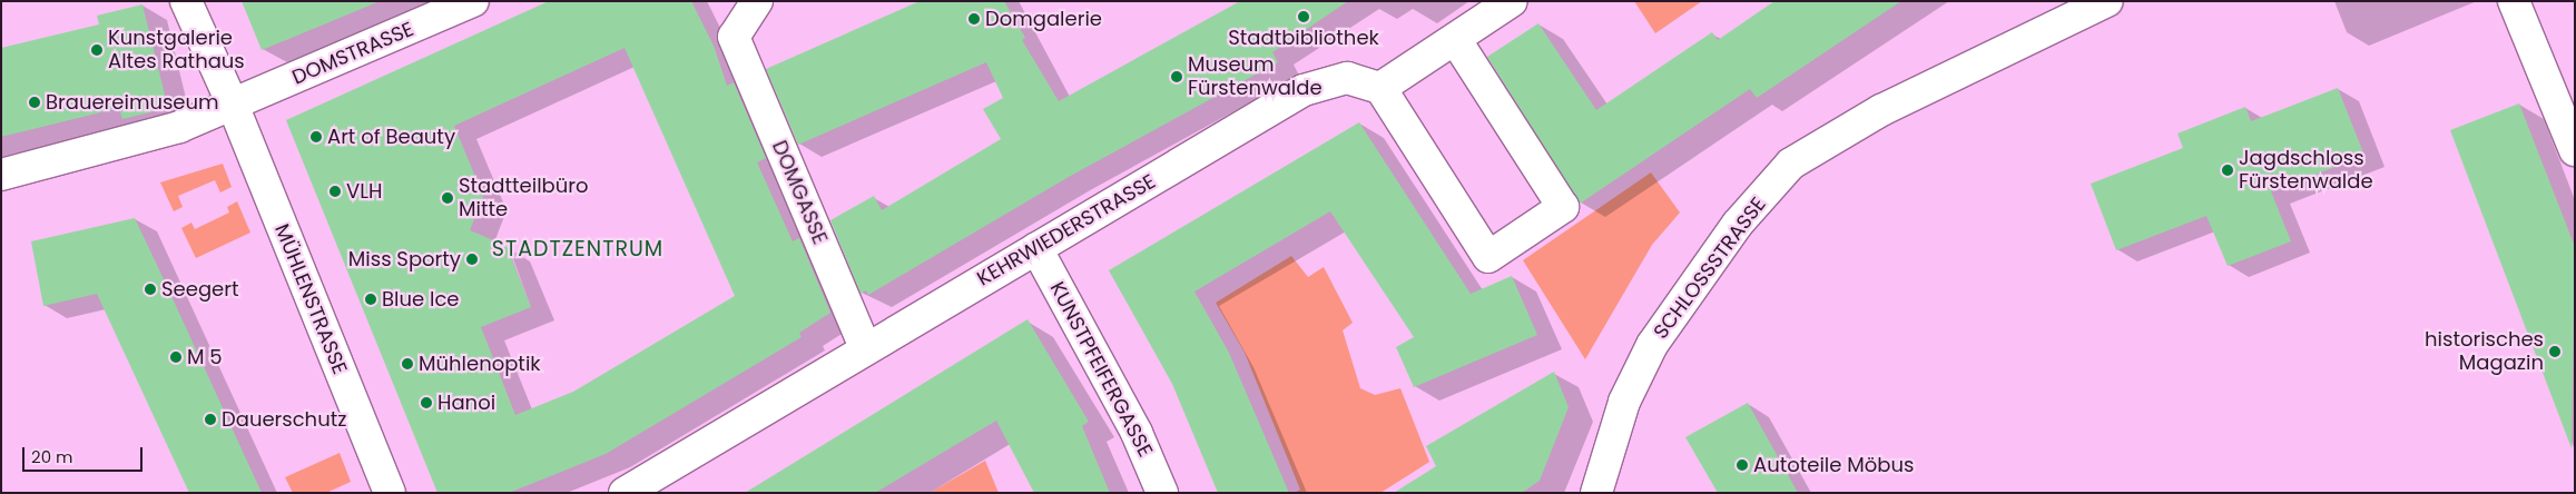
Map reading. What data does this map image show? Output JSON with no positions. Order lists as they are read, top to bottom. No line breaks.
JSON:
{"streets":{"street":["DOMSTRASSE","DOMGASSE","KEHRWIEDERSTRASSE","SCHLOSSSTRASSE","MÜHLENSTRASSE","KUNSTPFEIFERGASSE"]},"crossings":[["DOMSTRASSE","MÜHLENSTRASSE"],["DOMGASSE","KEHRWIEDERSTRASSE"],["KEHRWIEDERSTRASSE","KUNSTPFEIFERGASSE"]],"districts":["STADTZENTRUM"],"places":["Stadtbibliothek","Domgalerie","Kunstgalerie Altes Rathaus","Museum Fürstenwalde","Brauereimuseum","Art of Beauty","Jagdschloss Fürstenwalde","VLH","Stadtteilbüro Mitte","Miss Sporty","Seegert","Blue Ice","historisches Magazin","M 5","Mühlenoptik","Hanoi","Dauerschutz","Autoteile Möbus"],"scale_bar":"20 m"}
